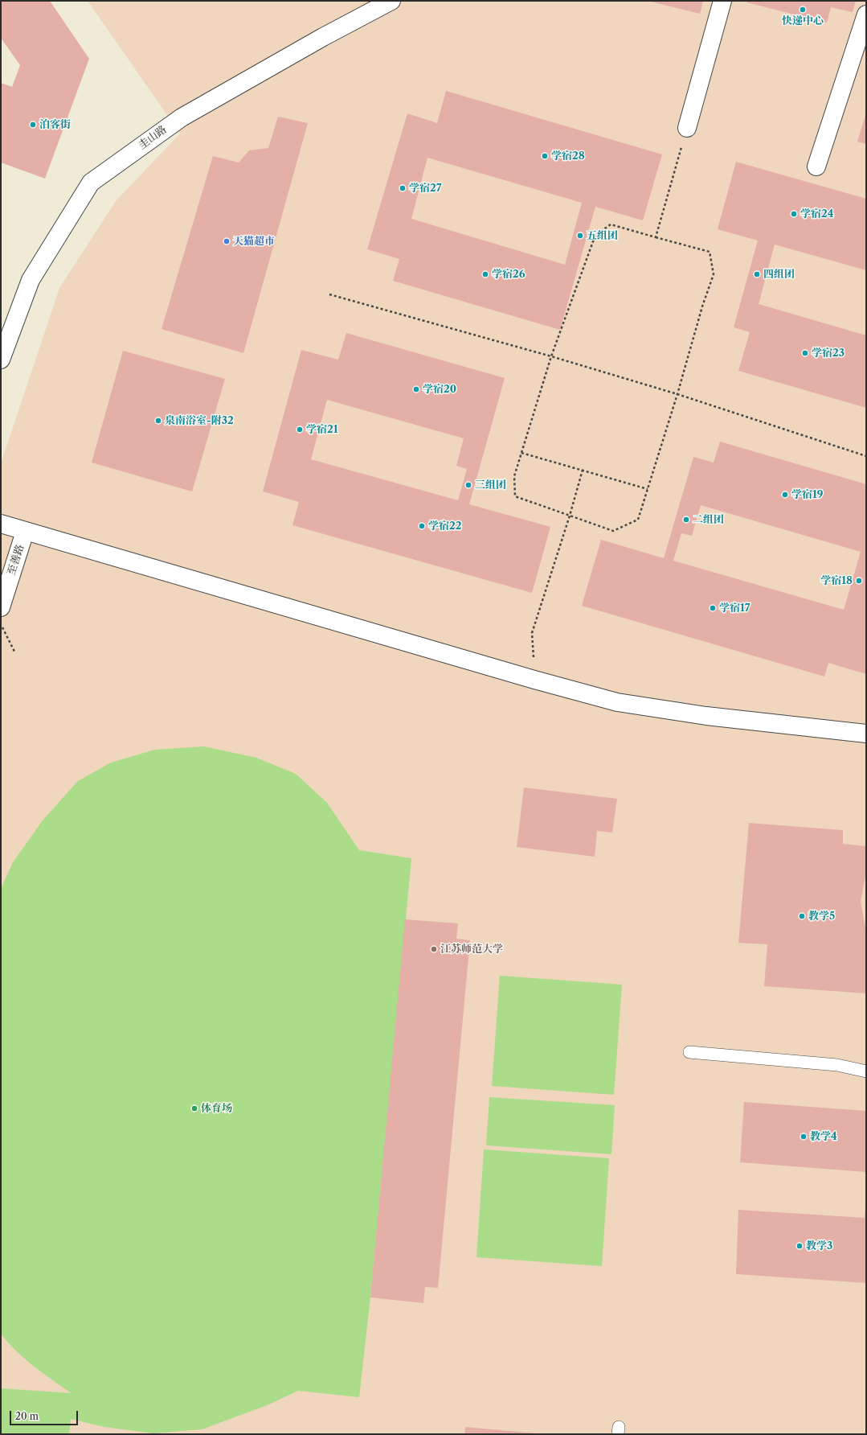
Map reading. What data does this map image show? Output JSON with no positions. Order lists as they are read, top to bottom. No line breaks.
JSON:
{"streets":{"street":["圭山路","至善路"]},"places":["快递中心","泊客街","学宿28","学宿27","学宿24","五组团","天猫超市","学宿26","四组团","学宿23","学宿20","泉南浴室-附32","学宿21","三组团","学宿19","二组团","学宿22","学宿18","学宿17","教学5","江苏师范大学","体育场","教学4","教学3"],"scale_bar":"20 m"}
